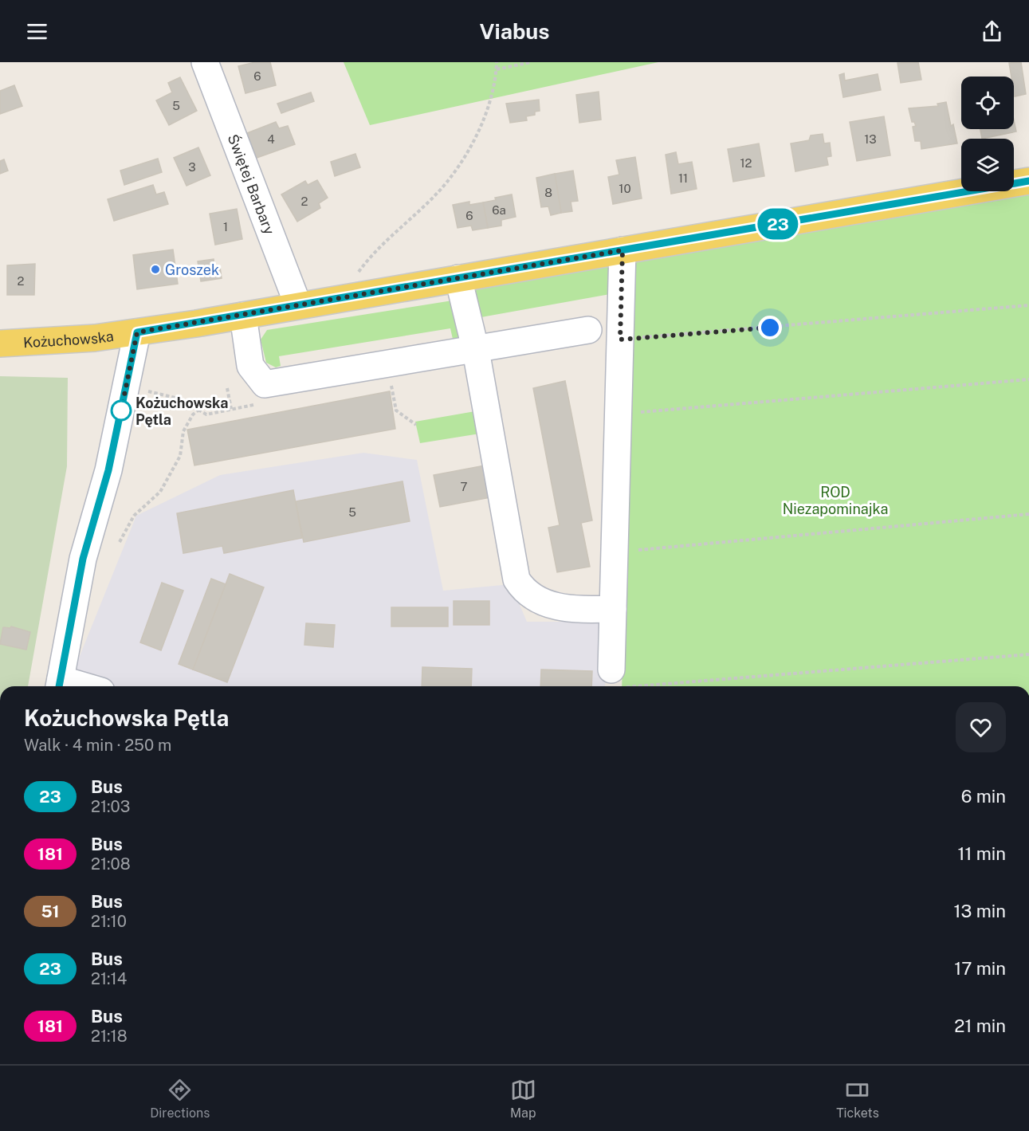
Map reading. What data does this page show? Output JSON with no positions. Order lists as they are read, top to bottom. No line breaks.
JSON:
{"streets":{"main road":["Kożuchowska"],"street":["Świętej Barbary"]},"crossings":[["Świętej Barbary","Kożuchowska"]],"parks":["ROD Niezapominajka"],"places":["Groszek","Kożuchowska Pętla"],"lines":["bus line 23"],"house_numbers":["6","5","4","13","12","3","11","10","8","2","6a","6","1","2","7","5"],"page":{"header":"Viabus","on_map":"23","heading":["Kożuchowska Pętla","Walk · 4 min · 250 m"],"list":[{"mark":"23","name":"Bus","note":"21:03","value":"6 min"},{"mark":"181","name":"Bus","note":"21:08","value":"11 min"},{"mark":"51","name":"Bus","note":"21:10","value":"13 min"},{"mark":"23","name":"Bus","note":"21:14","value":"17 min"},{"mark":"181","name":"Bus","note":"21:18","value":"21 min"}],"tabs":["Directions","Map","Tickets"]}}
